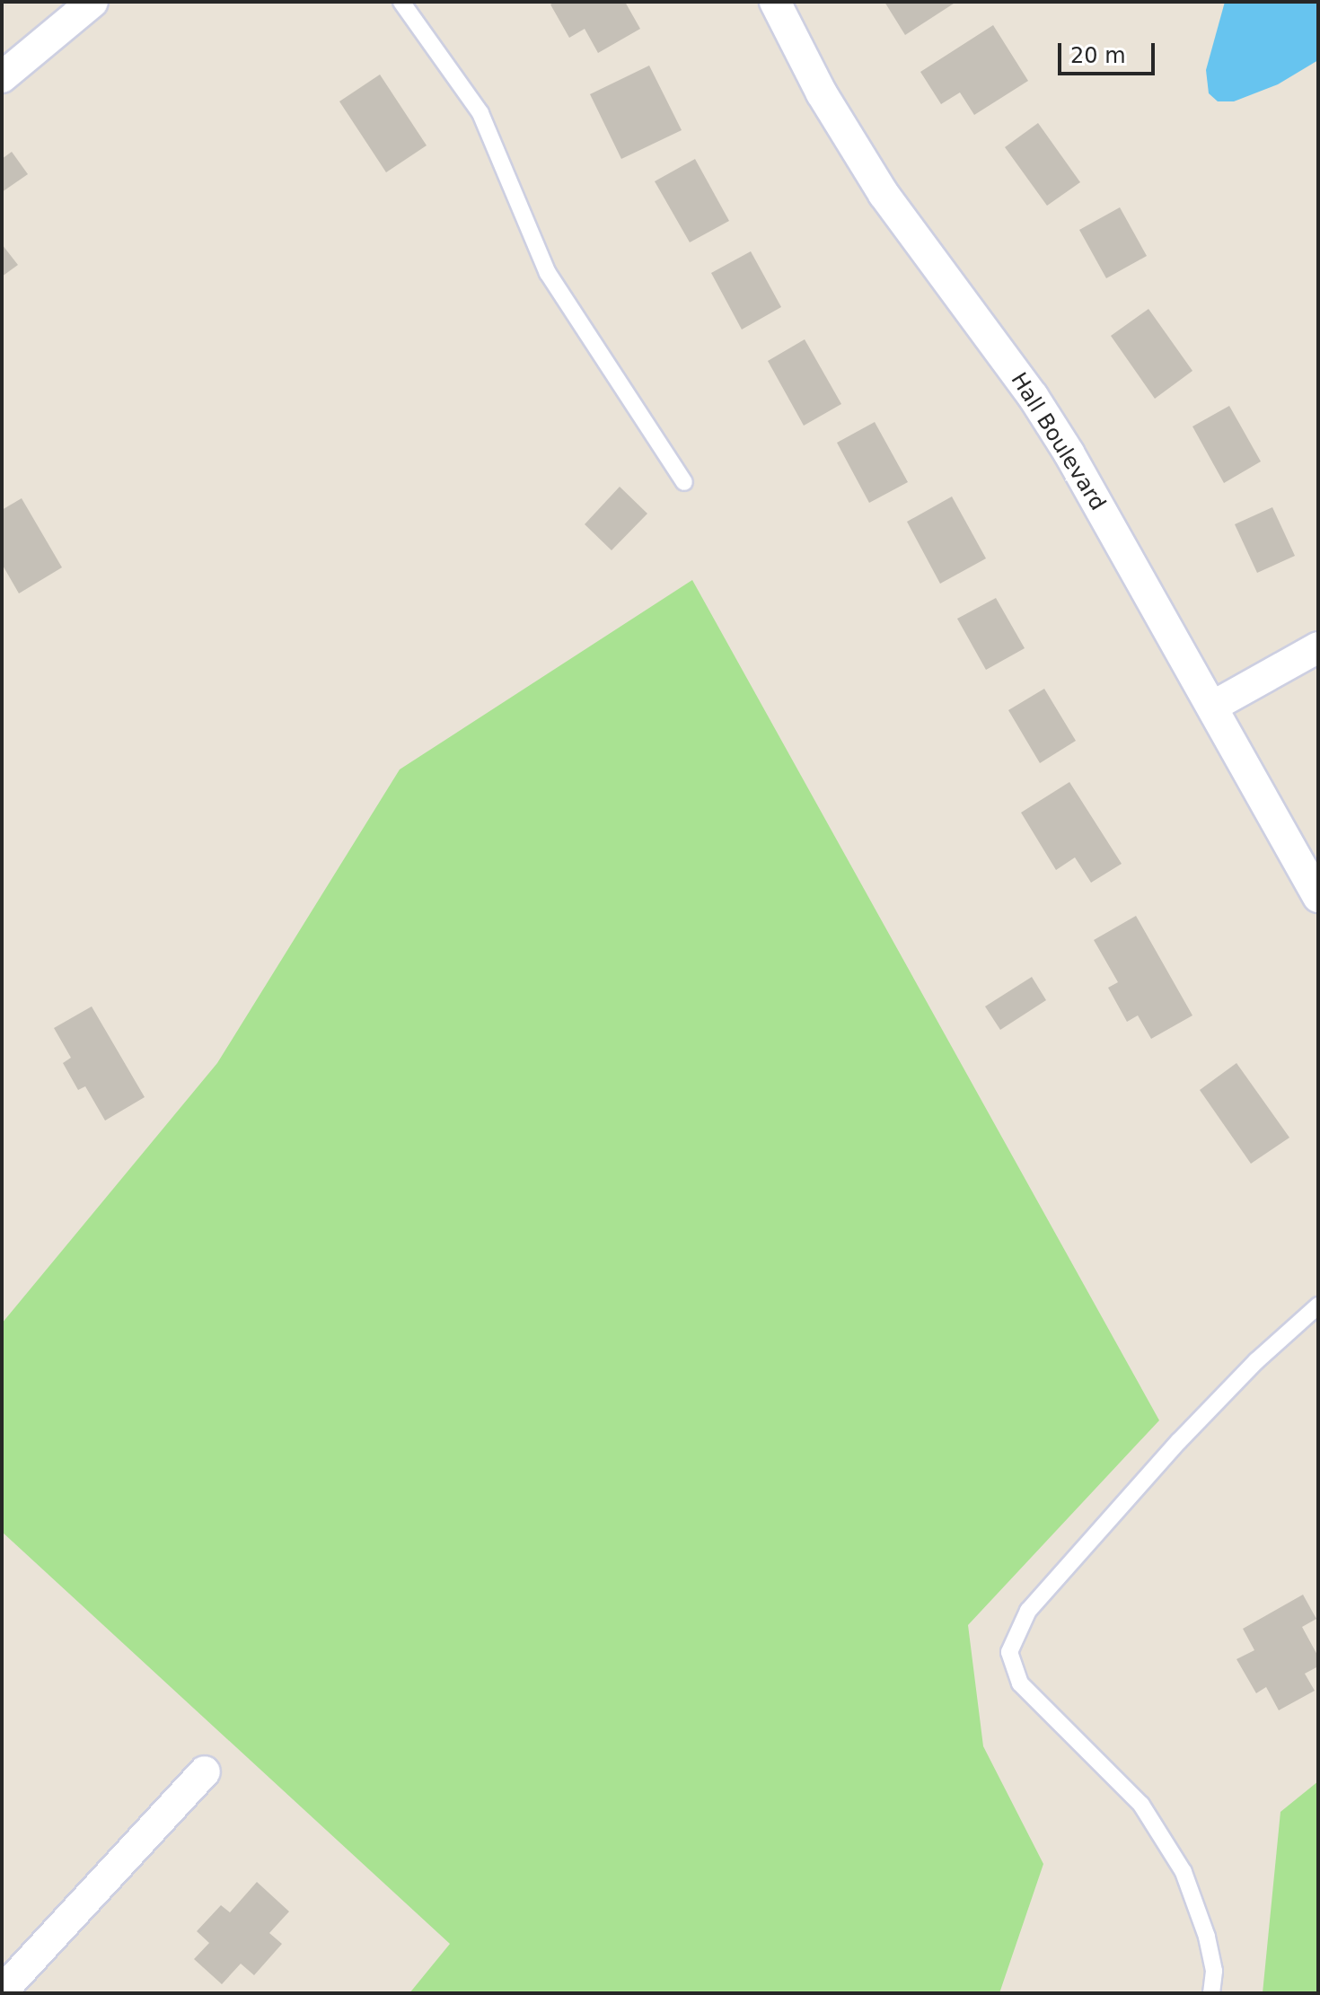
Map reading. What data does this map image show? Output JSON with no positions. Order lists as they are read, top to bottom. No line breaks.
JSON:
{"streets":{"street":["Hall Boulevard"]},"scale_bar":"20 m"}
